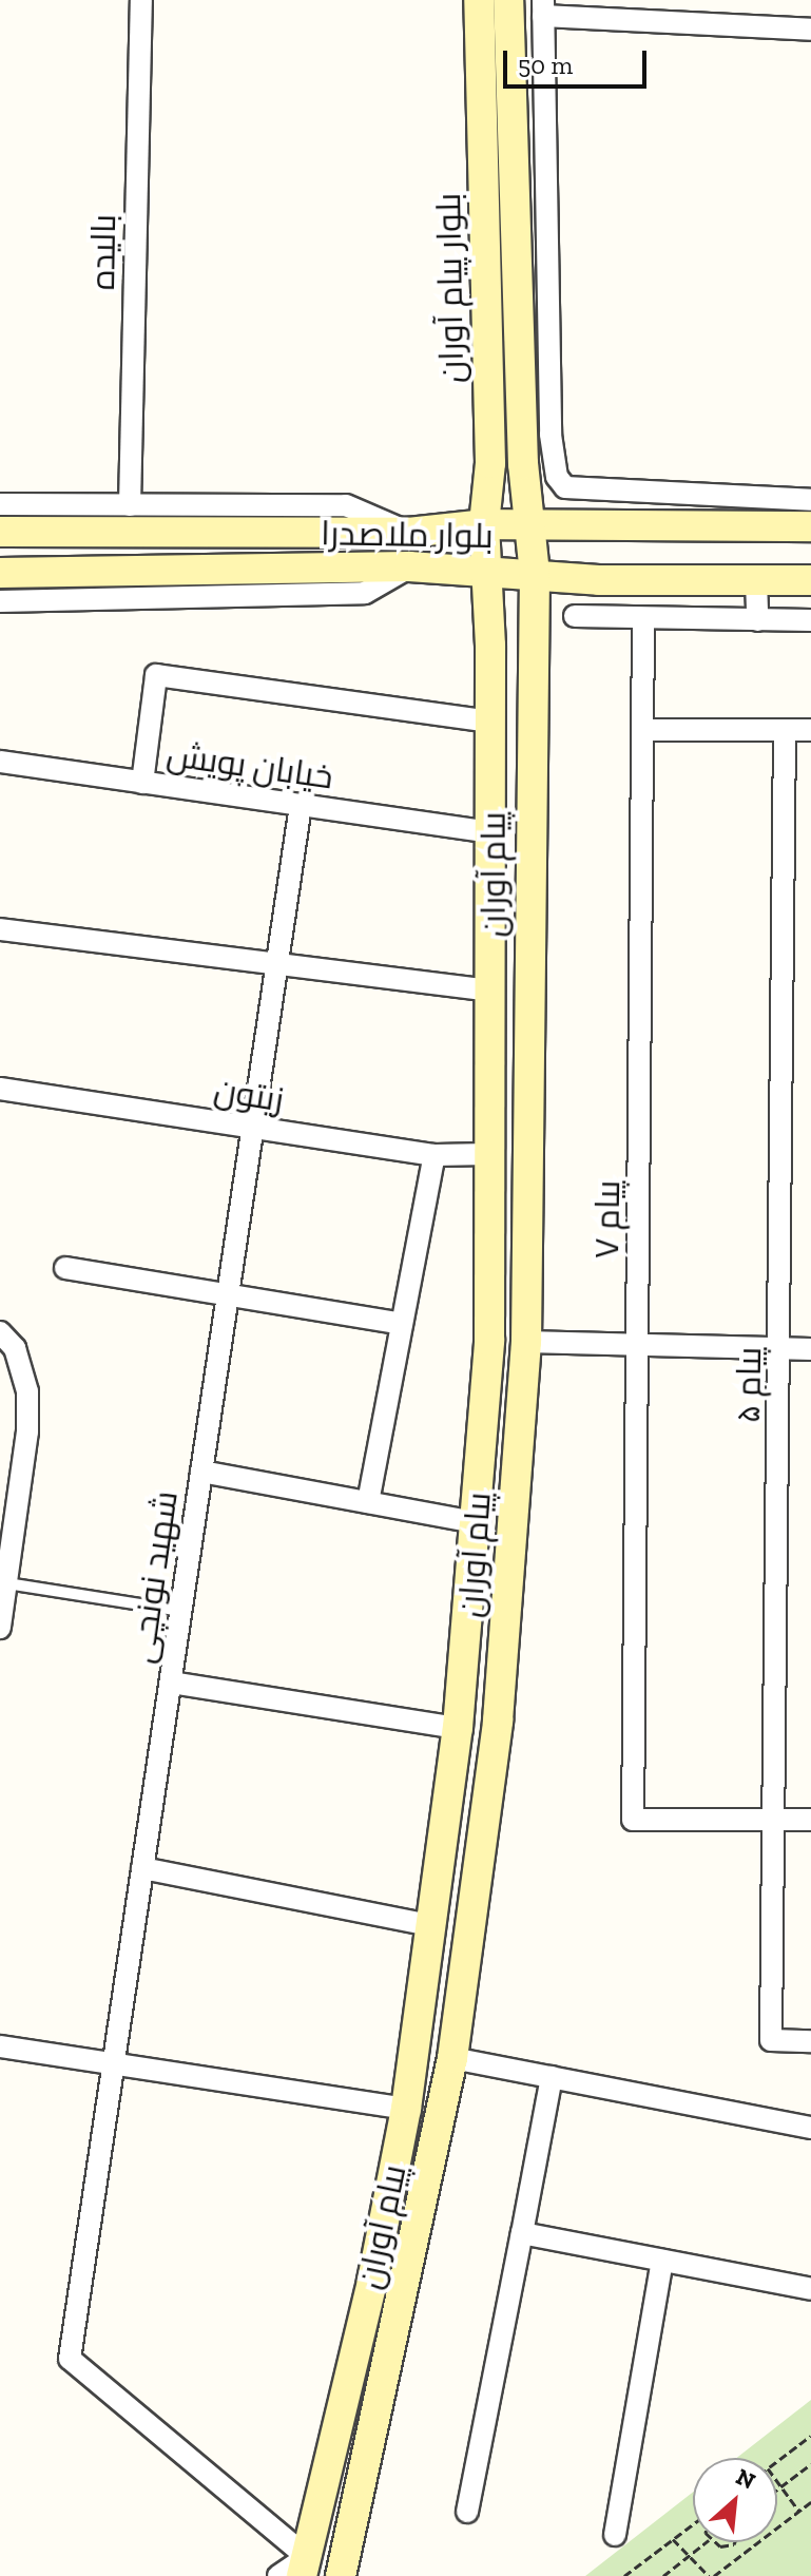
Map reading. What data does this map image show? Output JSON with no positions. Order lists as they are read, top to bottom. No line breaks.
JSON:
{"streets":{"main road":["بلوار پیام آوران","بلوار ملاصدرا","پیام آوران"],"street":["بالیده","خیابان پویش","زیتون","پیام ۷","پیام ۵","شهید نونچی"]},"crossings":[["بلوار پیام آوران","بلوار ملاصدرا"],["بلوار پیام آوران","پیام آوران"],["بلوار ملاصدرا","پیام آوران"],["خیابان پویش","پیام آوران"],["خیابان پویش","شهید نونچی"],["پیام آوران","زیتون"],["پیام آوران","شهید نونچی"],["زیتون","شهید نونچی"],["پیام ۷","پیام ۵"]],"scale_bar":"50 m","north":"top right"}
